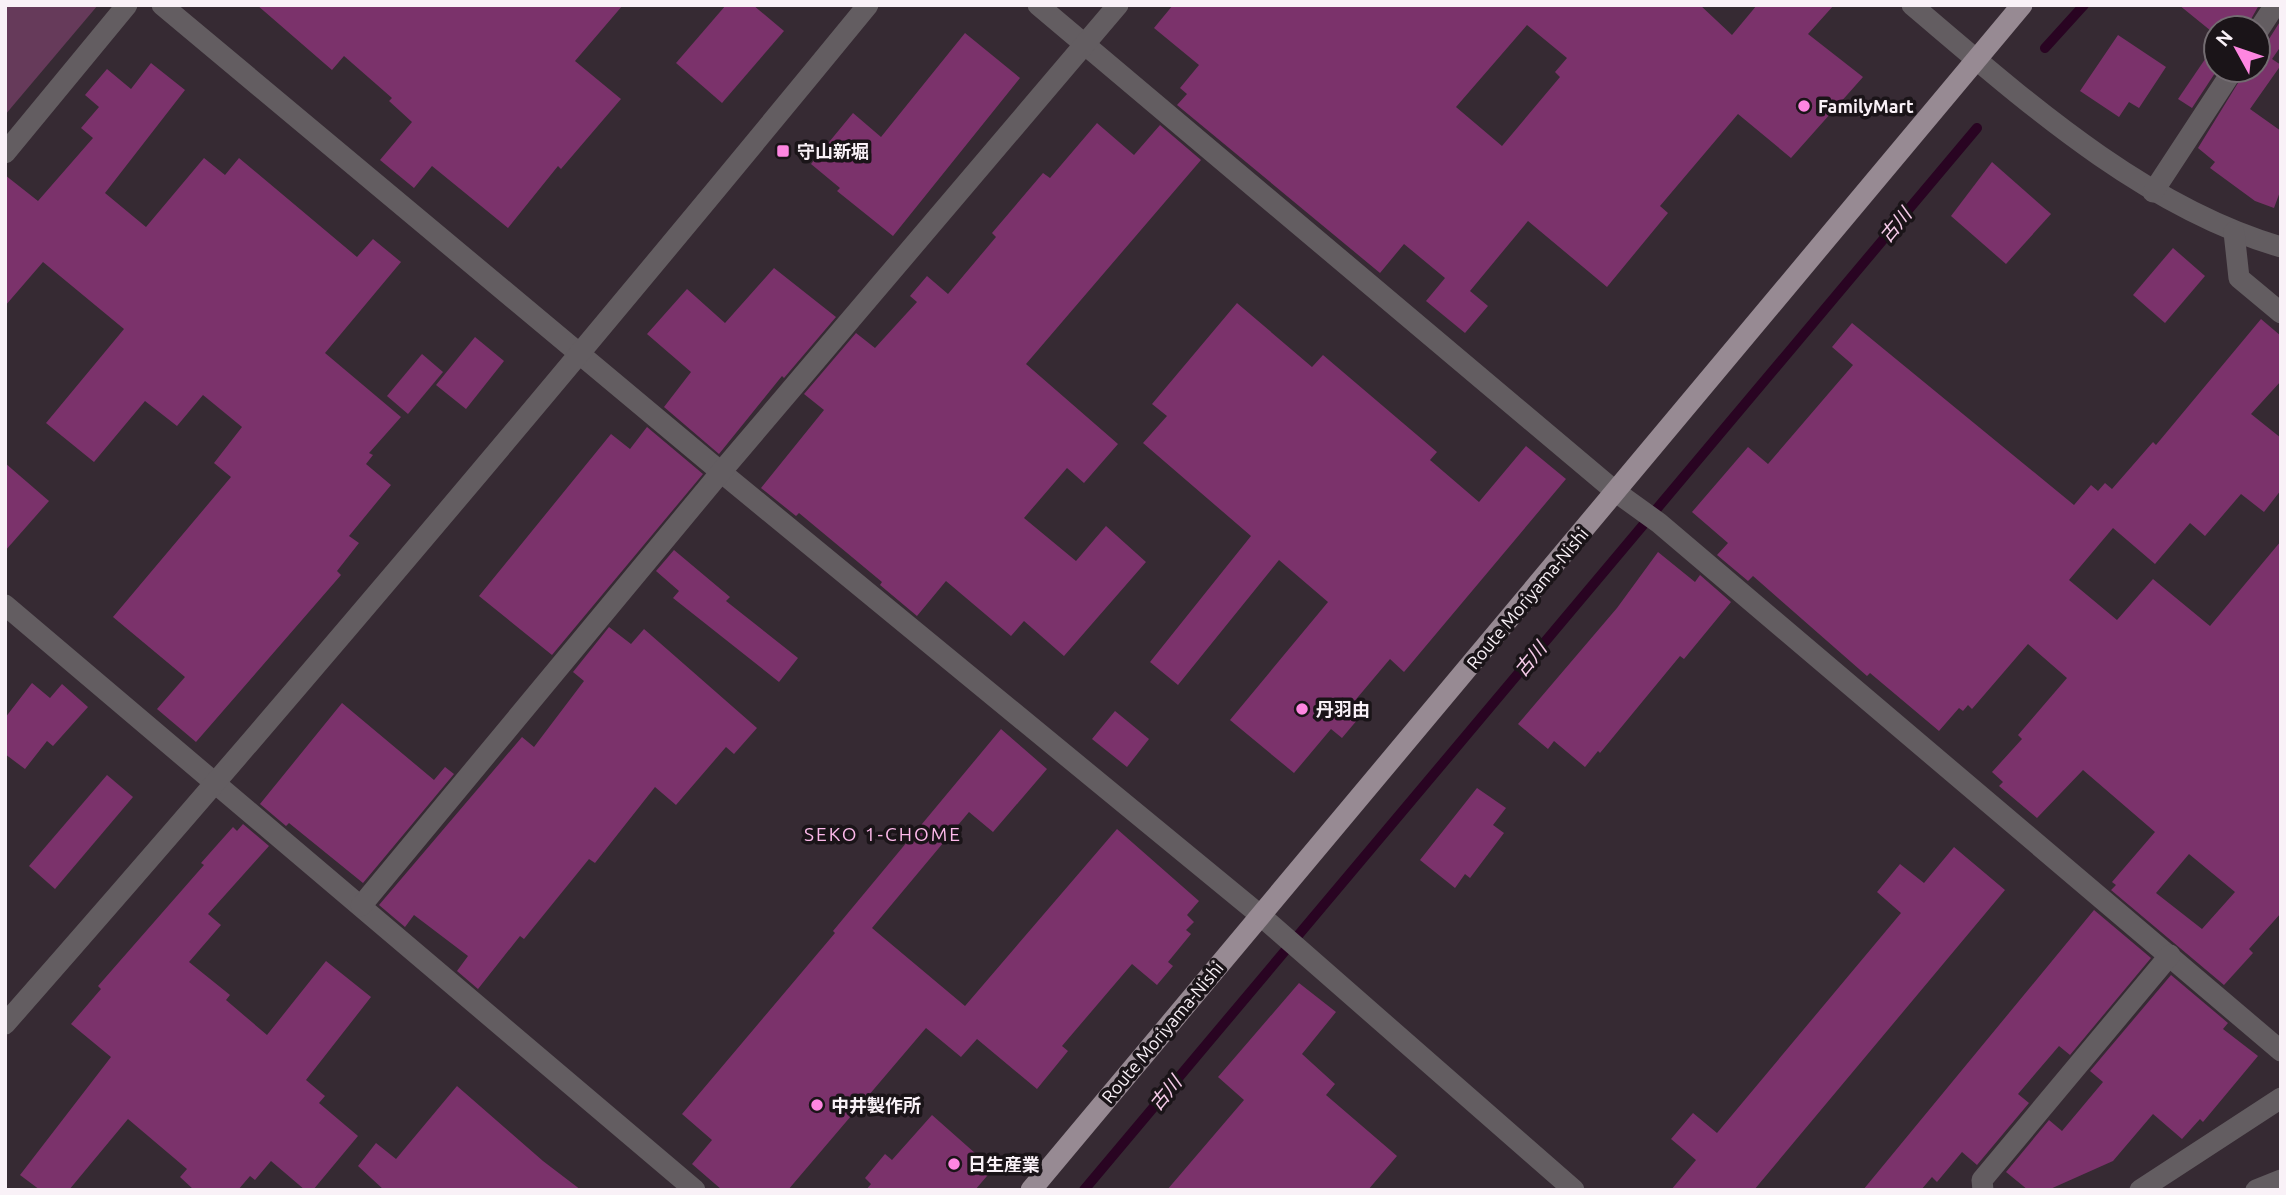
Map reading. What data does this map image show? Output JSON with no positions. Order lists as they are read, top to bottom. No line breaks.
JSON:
{"streets":{"main road":["Route Moriyama-Nishi"]},"districts":["SEKO 1-CHOME"],"water":["古川"],"places":{"other":["FamilyMart","丹羽由","中井製作所","日生産業"],"transit":["守山新堀"]},"north":"top left"}
